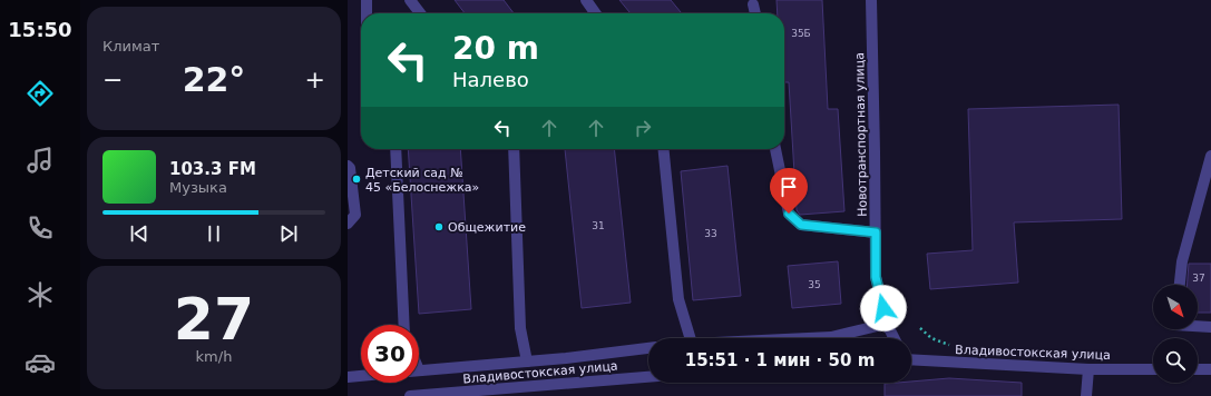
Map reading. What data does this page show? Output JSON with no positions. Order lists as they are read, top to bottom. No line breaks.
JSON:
{"streets":{"street":["Новотранспортная улица","Владивостокская улица"]},"places":["Детский сад № 45 «Белоснежка»","Общежитие"],"house_numbers":["35Б","31","33","37","35"],"north":"bottom right","page":{"tabs":"15:50","tile":["Климат",["27","km/h"]],"turn":["20 m","Налево"],"heat":["−","22°","+"],"song":["103.3 FM","Музыка"],"limit":"30","trip":"15:51 · 1 мин · 50 m"}}
